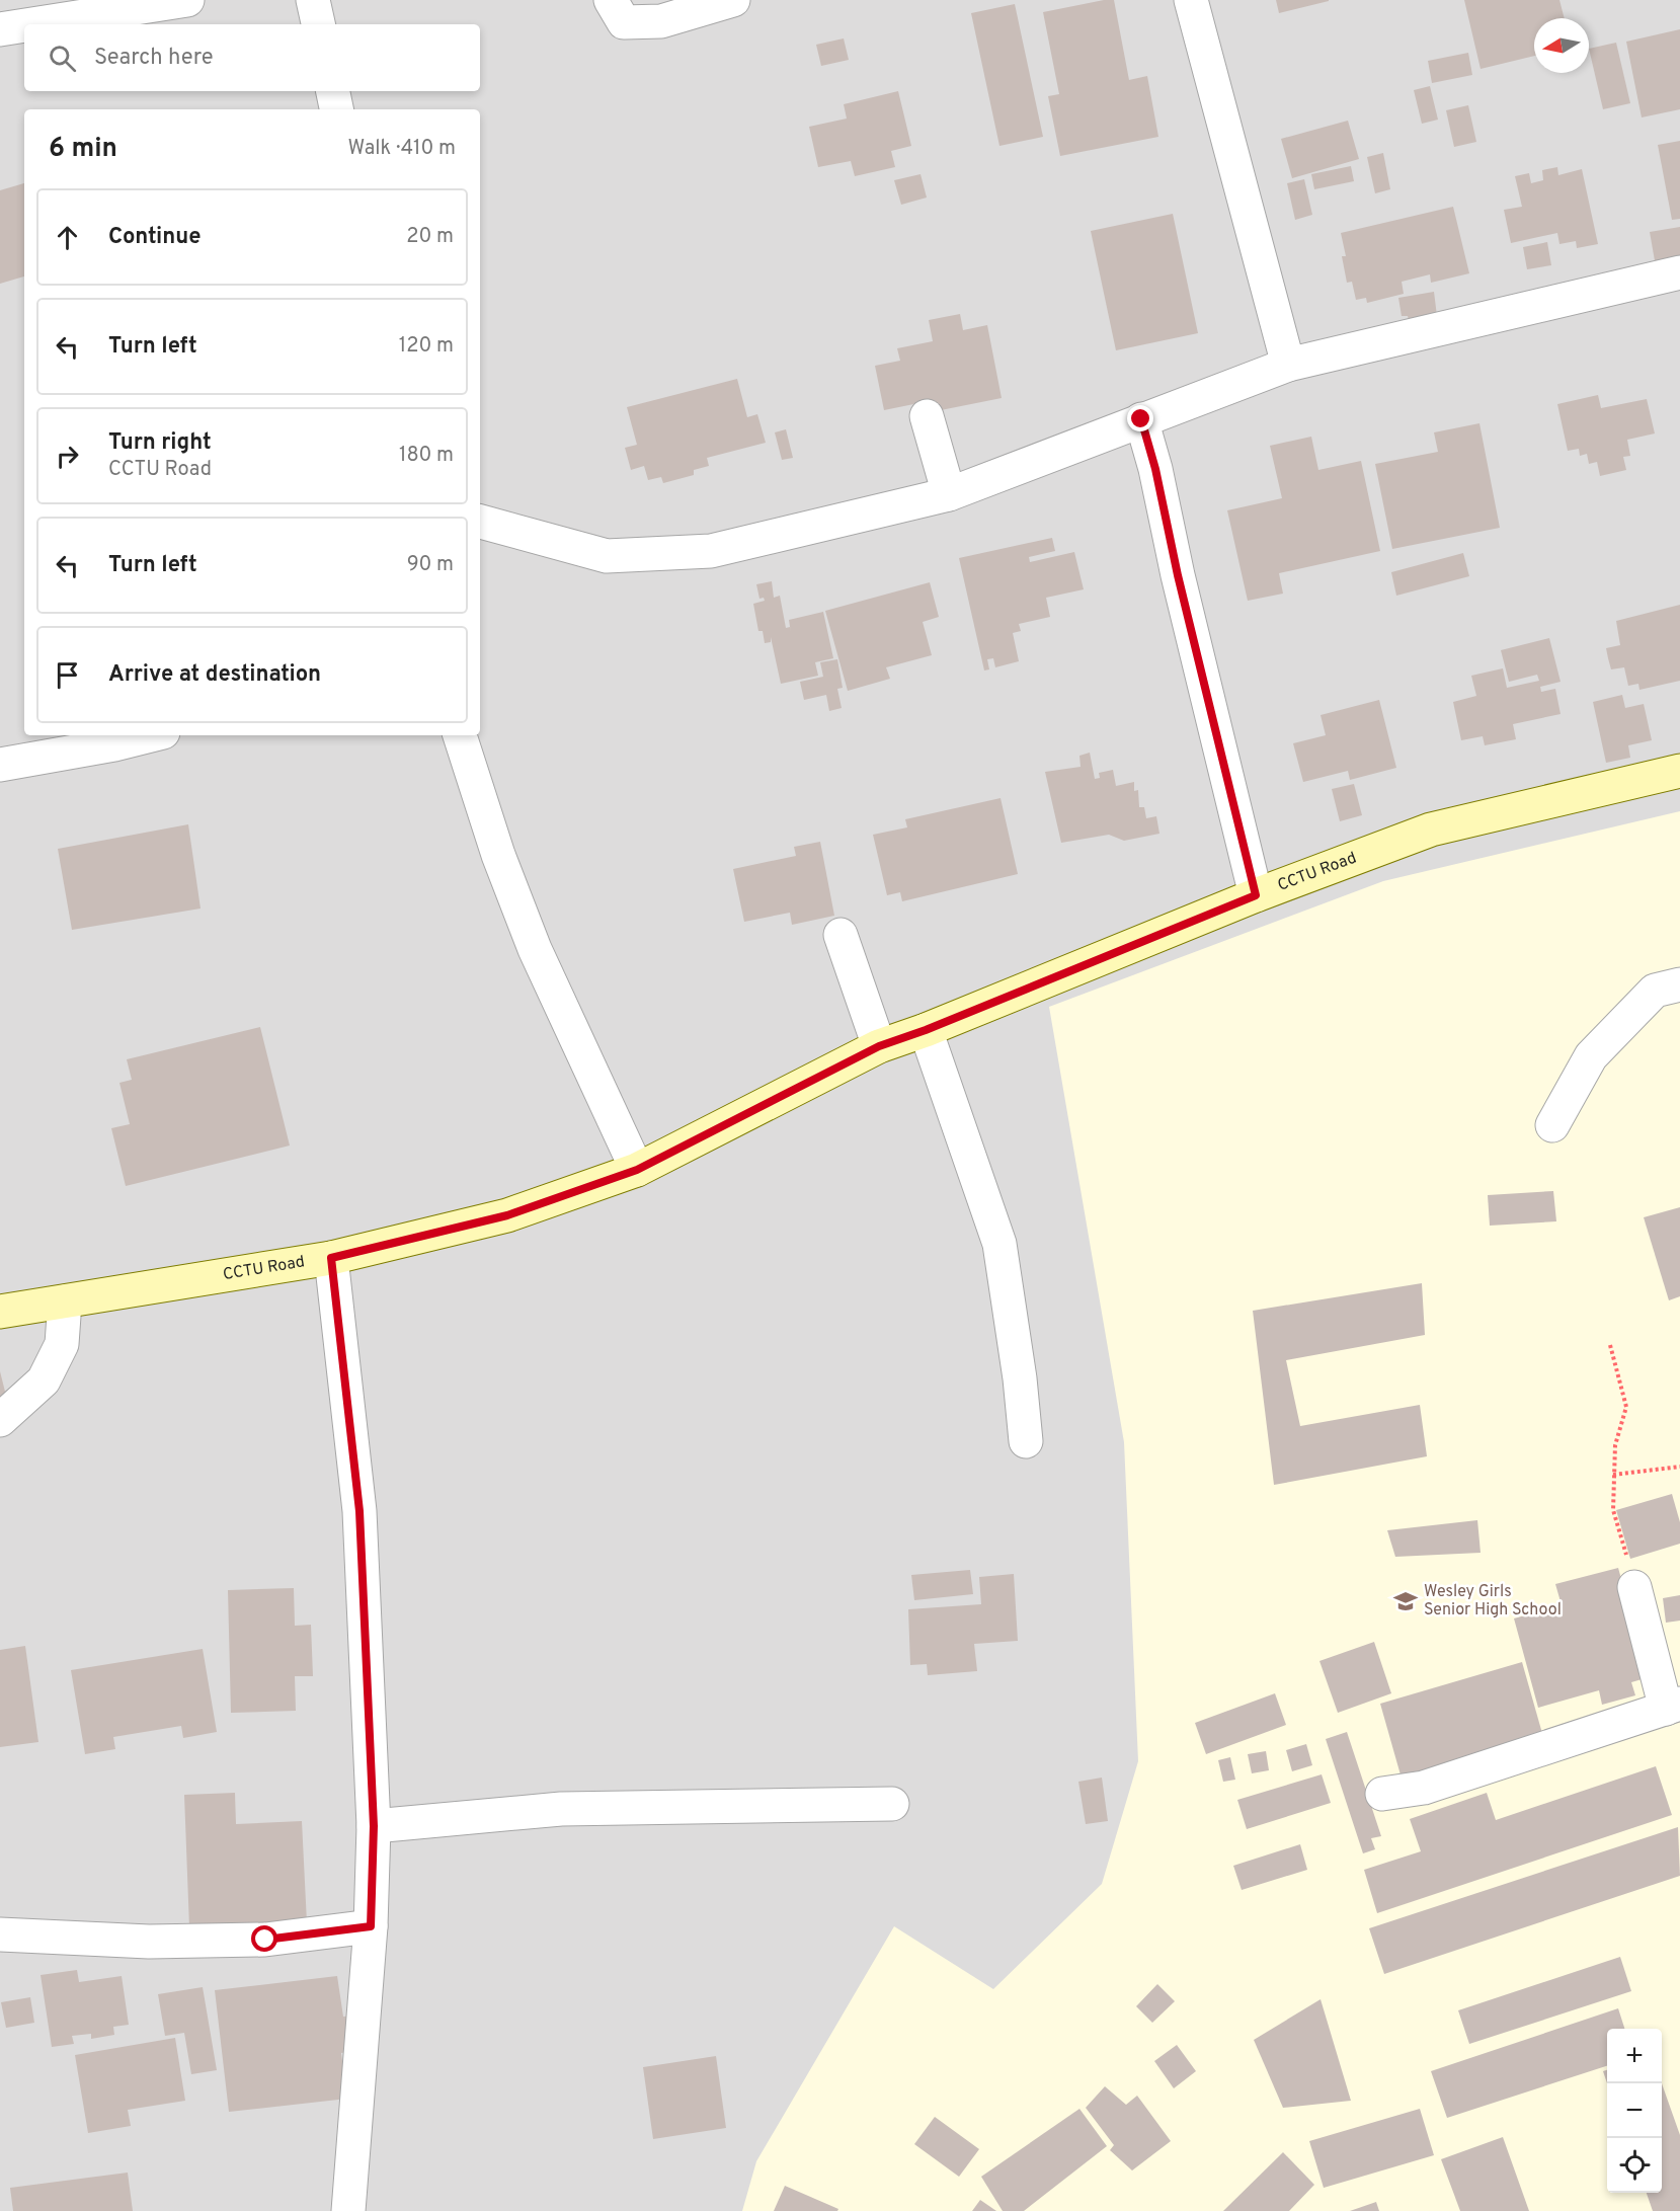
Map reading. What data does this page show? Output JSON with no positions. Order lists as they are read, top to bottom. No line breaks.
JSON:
{"streets":{"street":["CCTU Road"]},"places":{"school or university":["Wesley Girls Senior High School"]},"north":"left","page":{"search":"Search here","heading":["6 min","Walk · 410 m"],"list":[["Continue","20 m"],["Turn left","120 m"],["Turn right","CCTU Road","180 m"],["Turn left","90 m"],"Arrive at destination"],"map_buttons":["+","−"]}}
